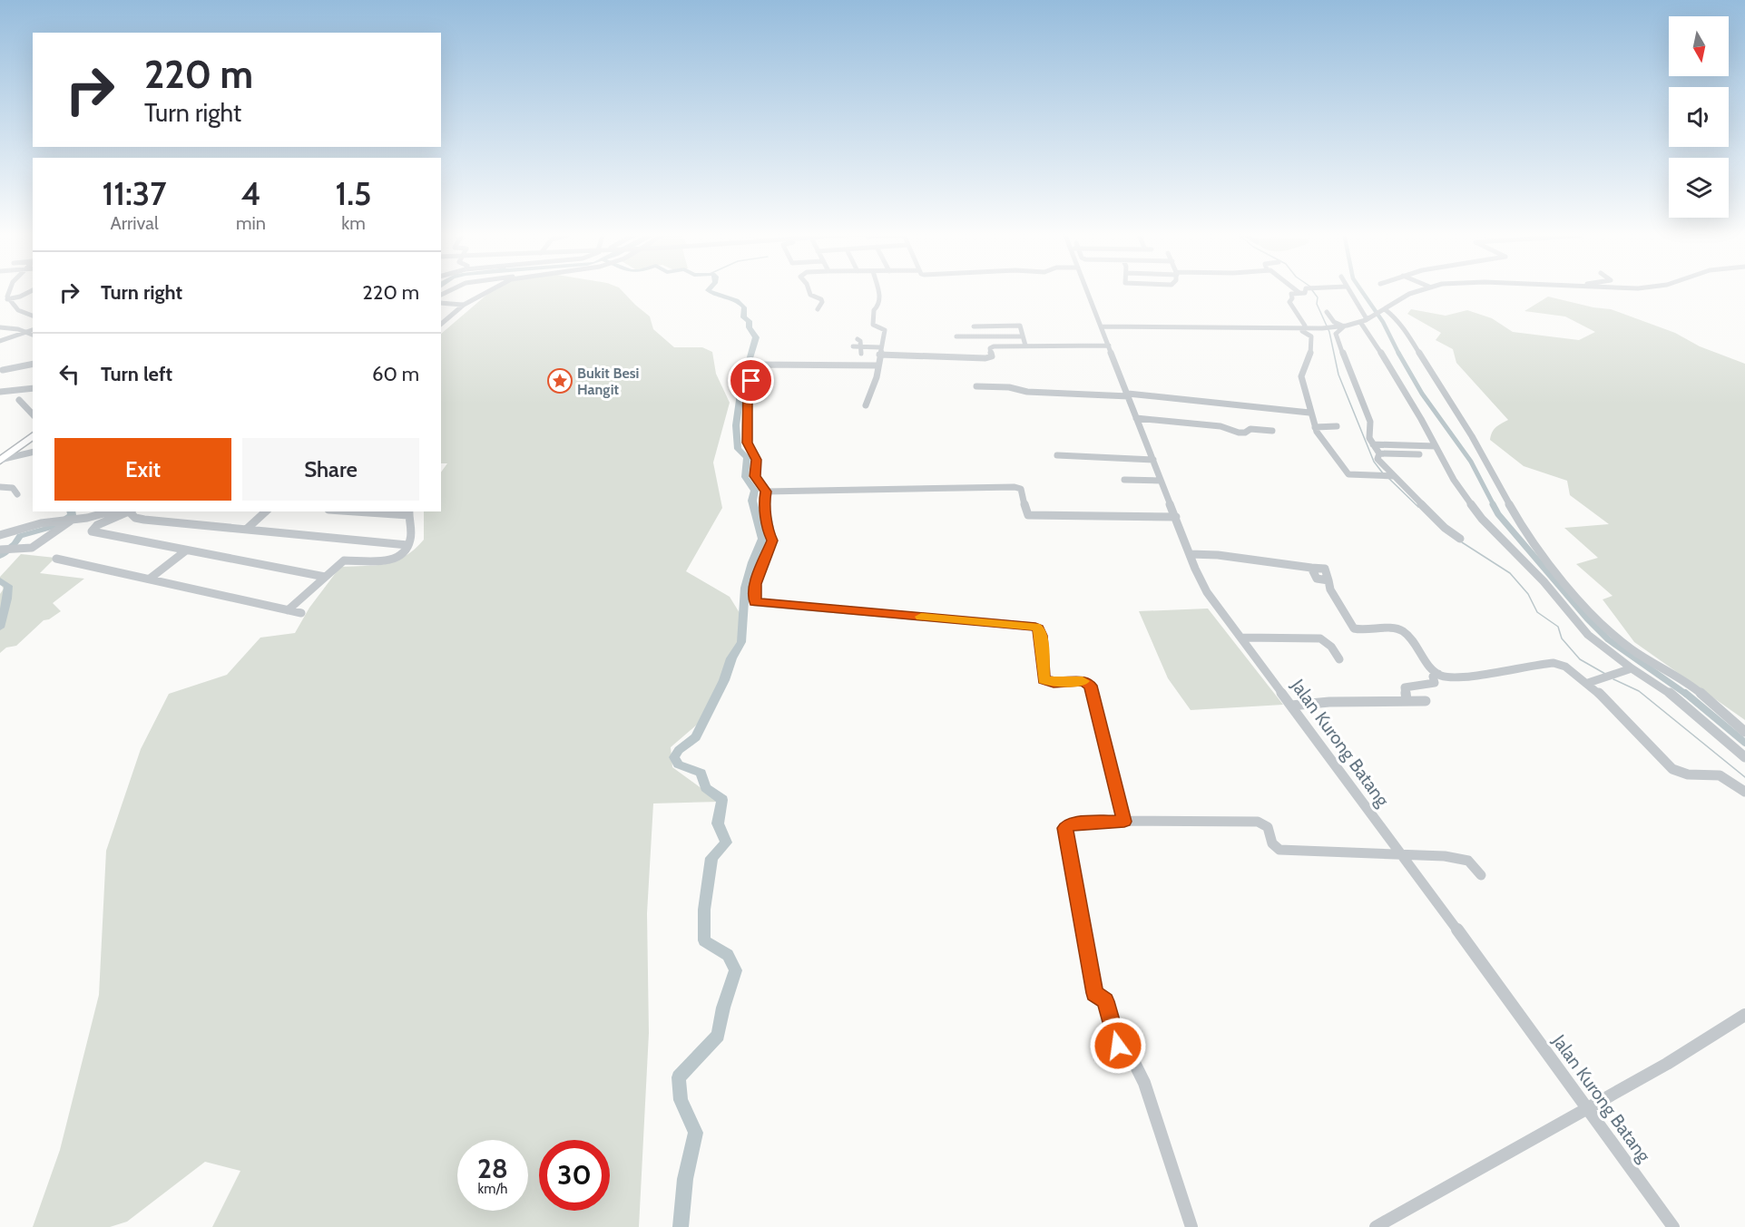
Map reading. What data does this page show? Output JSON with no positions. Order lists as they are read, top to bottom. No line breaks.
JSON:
{"streets":{"street":["Jalan Kurong Batang"]},"places":{"place":["Bukit Besi Hangit"]},"north":"bottom","page":{"turn":["220 m","Turn right"],"eta":["11:37","Arrival","4","min","1.5","km"],"list":[{"name":"Turn right","value":"220 m"},{"name":"Turn left","value":"60 m"}],"buttons":["Exit","Share"],"speed":"28 km/h","limit":"30"}}
